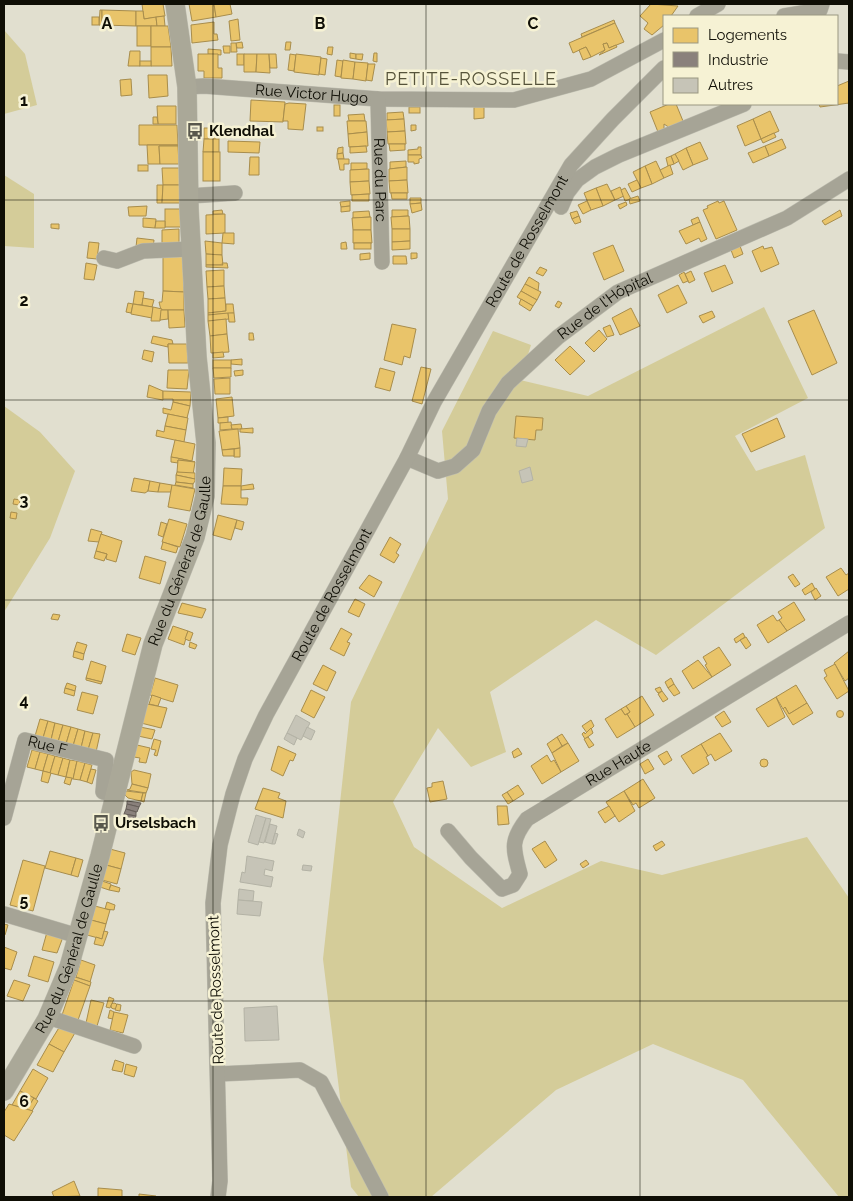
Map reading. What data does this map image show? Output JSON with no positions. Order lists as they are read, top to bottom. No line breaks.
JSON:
{"streets":{"main road":["Rue du Général de Gaulle"],"street":["Rue Victor Hugo","Rue du Parc","Route de Rosselmont","Rue de l'Hôpital","Rue F","Rue Haute"]},"crossings":[["Rue Victor Hugo","Rue du Parc"],["Rue Victor Hugo","Rue du Général de Gaulle"],["Route de Rosselmont","Rue de l'Hôpital"],["Rue du Général de Gaulle","Rue F"]],"districts":["PETITE-ROSSELLE"],"places":{"bus stop":["Klendhal","Urselsbach"]},"legend":["Logements","Industrie","Autres"],"grid":{"columns":["A","B","C"],"rows":["1","2","3","4","5","6"]}}
